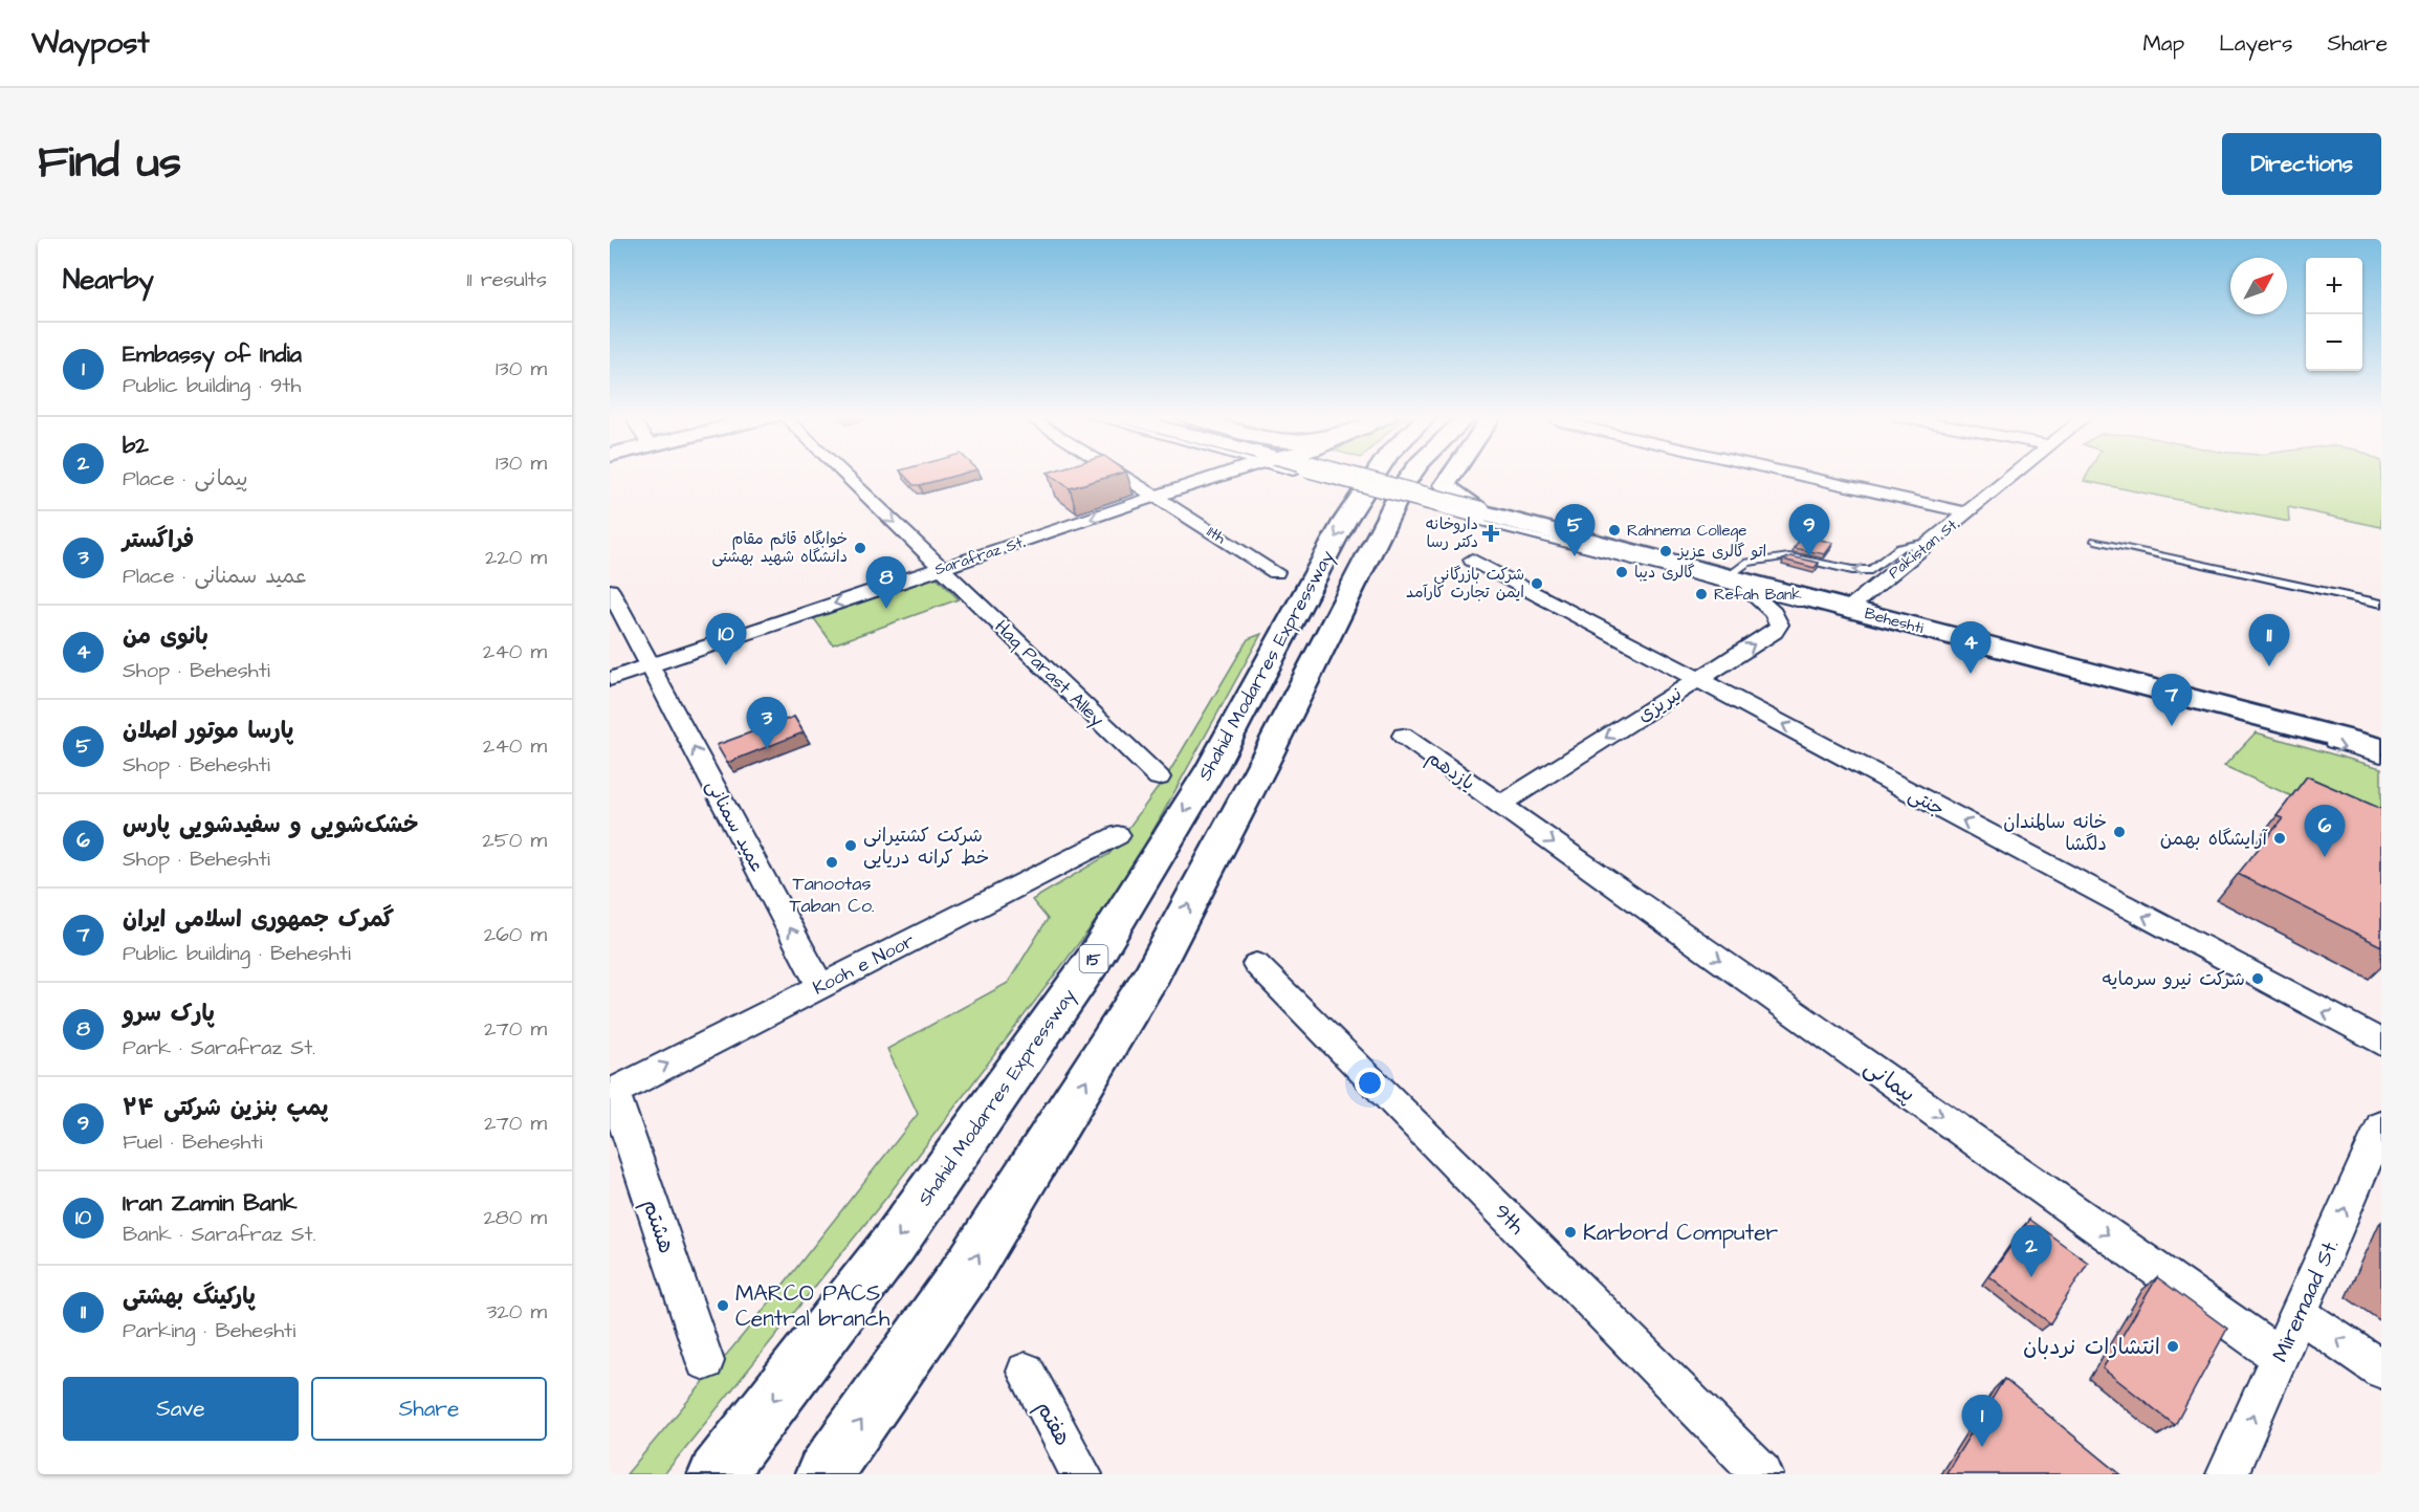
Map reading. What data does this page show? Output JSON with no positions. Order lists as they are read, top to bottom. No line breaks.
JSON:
{"streets":{"main road":["Beheshti","Shahid Modarres Expressway","15"],"street":["11th","Pakistan St.","Sarafraz St.","Haq Parast Alley","نیریزی","یازدهم","جنتی","عمید سمنانی","Kooh e Noor","پیمانی","9th","هشتم","Miremaad St.","هفتم"]},"crossings":[["11th","Sarafraz St."],["Pakistan St.","Beheshti"],["Sarafraz St.","Haq Parast Alley"],["Sarafraz St.","عمید سمنانی"],["Beheshti","نیریزی"],["نیریزی","یازدهم"],["نیریزی","جنتی"],["نیریزی","پیمانی"],["یازدهم","پیمانی"],["عمید سمنانی","Kooh e Noor"],["Kooh e Noor","هشتم"],["پیمانی","Miremaad St."]],"one_way":["Sarafraz St.","جنتی","عمید سمنانی","Kooh e Noor","پیمانی","Miremaad St."],"places":{"other":["Rahnema College","خوابگاه قائم مقام دانشگاه شهید بهشتی","اتو گالری عزیز","گالری دیبا","شرکت بازرگانی ایمن تجارت کارآمد","Refah Bank","خانه سالمندان دلگشا","آرایشگاه بهمن","شرکت کشتیرانی خط کرانه دریایی","Tanootas Taban Co.","شرکت نیرو سرمایه","Karbord Computer","MARCO PACS Central branch","انتشارات نردبان"],"health":["داروخانه دکتر رسا"]},"north":"top right","page":{"header":"Waypost","nav":["Map","Layers","Share"],"title":"Find us","buttons":["Directions",["Save","Share"]],"heading":["Nearby","11 results"],"map_buttons":["+","−"],"list":[{"mark":"1","name":"Embassy of India","note":"Public building · 9th","value":"130 m"},{"mark":"2","name":"b2","note":"Place · پیمانی","value":"130 m"},{"mark":"3","name":"فراگستر","note":"Place · عمید سمنانی","value":"220 m"},{"mark":"4","name":"بانوی من","note":"Shop · Beheshti","value":"240 m"},{"mark":"5","name":"پارسا موتور اصلان","note":"Shop · Beheshti","value":"240 m"},{"mark":"6","name":"خشک‌شویی و سفیدشویی پارس","note":"Shop · Beheshti","value":"250 m"},{"mark":"7","name":"گمرک جمهوری اسلامی ایران","note":"Public building · Beheshti","value":"260 m"},{"mark":"8","name":"پارک سرو","note":"Park · Sarafraz St.","value":"270 m"},{"mark":"9","name":"پمپ بنزین شرکتی ۲۴","note":"Fuel · Beheshti","value":"270 m"},{"mark":"10","name":"Iran Zamin Bank","note":"Bank · Sarafraz St.","value":"280 m"},{"mark":"11","name":"پارکینگ بهشتی","note":"Parking · Beheshti","value":"320 m"}],"pins":["5","9","8","10","11","4","7","3","6","2","1"]}}
